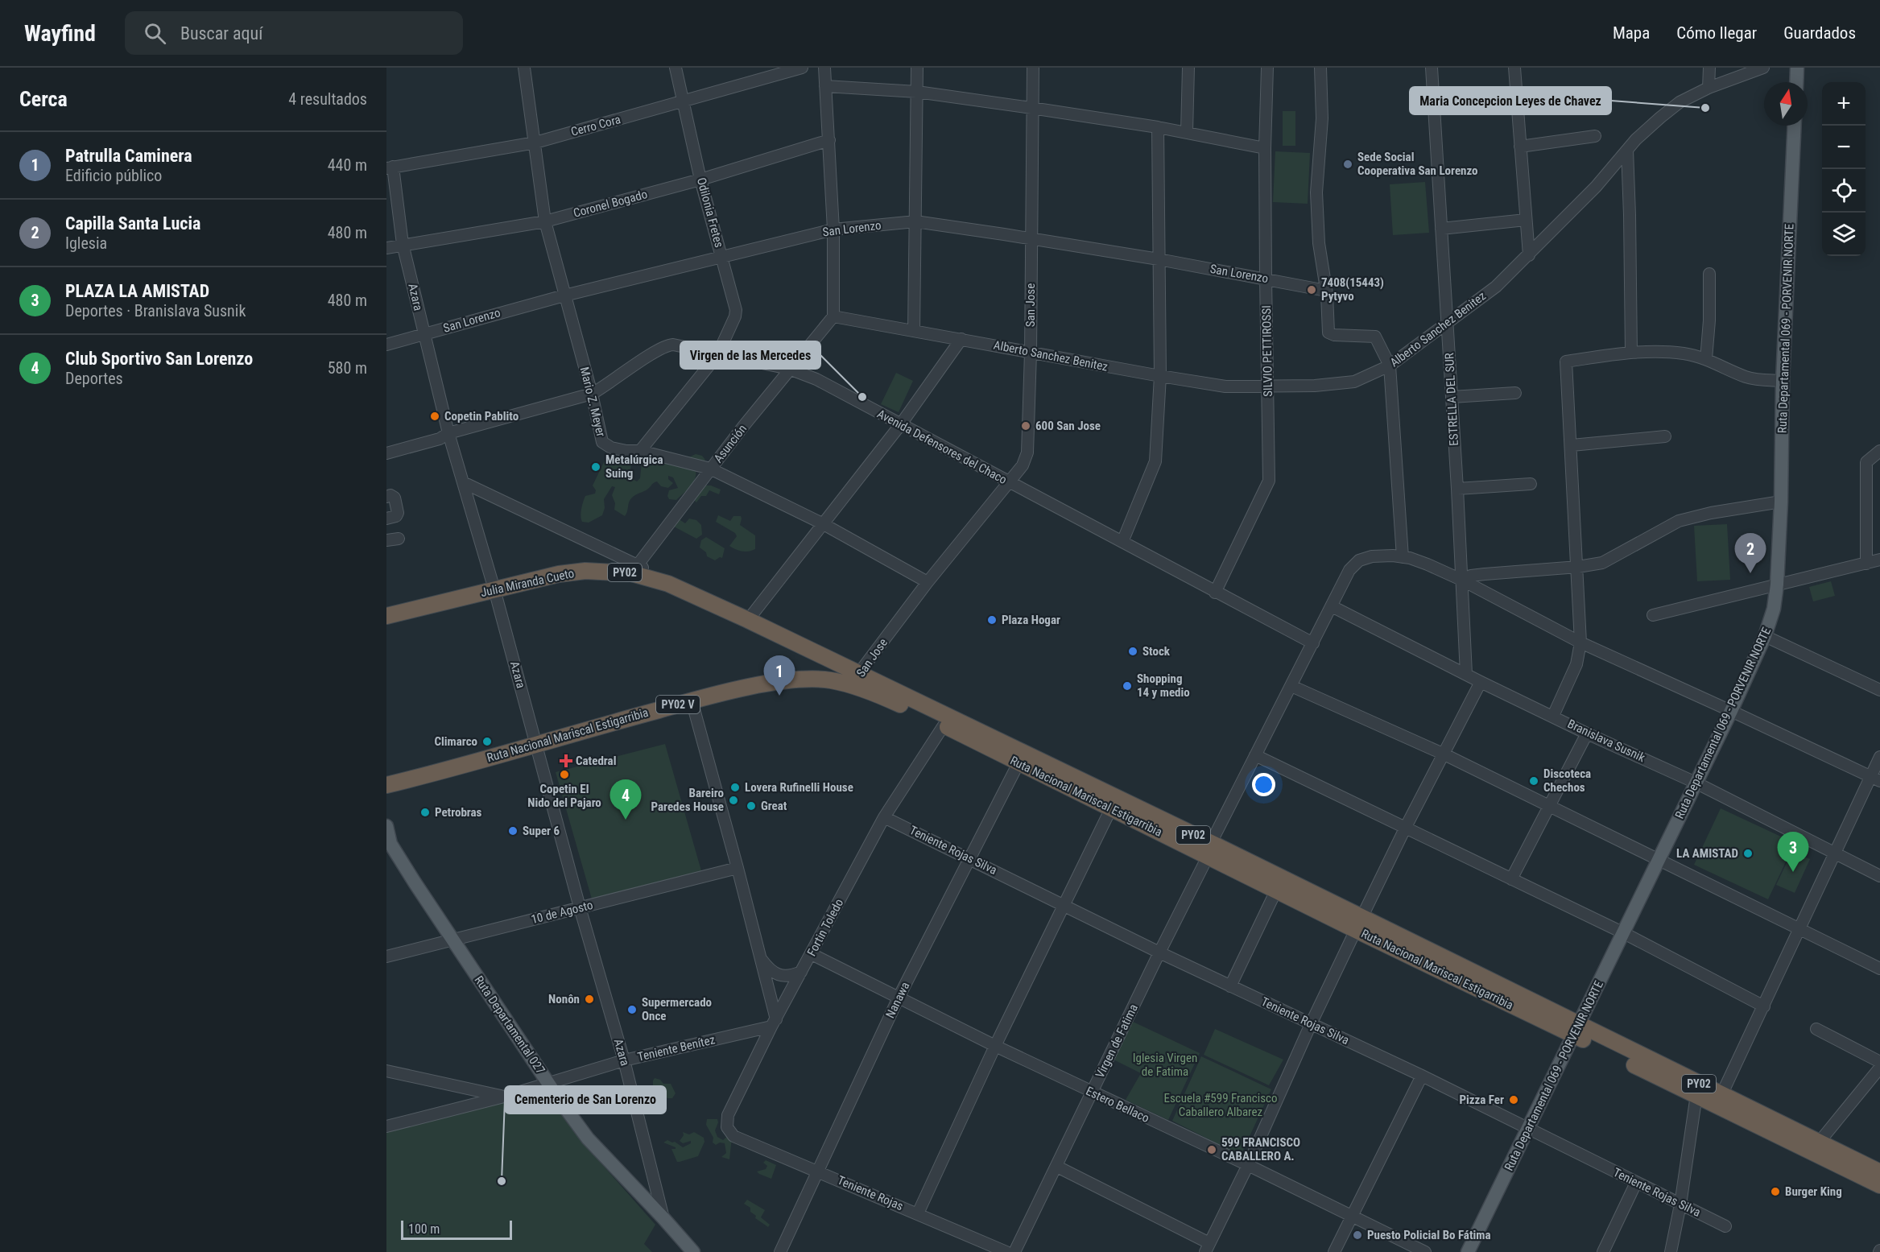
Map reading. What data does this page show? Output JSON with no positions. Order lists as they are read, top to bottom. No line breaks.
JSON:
{"streets":{"highway":["PY02","Julia Miranda Cueto","PY02 V","Ruta Nacional Mariscal Estigarribia"],"main road":["Ruta Departamental 069 - PORVENIR NORTE","Ruta Departamental 027"],"street":["Cerro Cora","Coronel Bogado","Odilonia Fretes","San Lorenzo","Azara","San Jose","Alberto Sanchez Benitez","SILVIO PETTIROSSI","ESTRELLA DEL SUR","Mario Z. Meyer","Asunción","Avenida Defensores del Chaco","Branislava Susnik","Teniente Rojas Silva","10 de Agosto","Fortin Toledo","Nanawa","Virgen de Fatima","Teniente Benítez","Estero Bellaco","Teniente Rojas"]},"crossings":[["Cerro Cora","Odilonia Fretes"],["Cerro Cora","Azara"],["Cerro Cora","Mario Z. Meyer"],["Coronel Bogado","Odilonia Fretes"],["Coronel Bogado","Azara"],["Coronel Bogado","Mario Z. Meyer"],["Odilonia Fretes","San Lorenzo"],["Odilonia Fretes","Mario Z. Meyer"],["Odilonia Fretes","Avenida Defensores del Chaco"],["San Lorenzo","Azara"],["San Lorenzo","San Jose"],["San Lorenzo","SILVIO PETTIROSSI"],["San Lorenzo","Mario Z. Meyer"],["Azara","Avenida Defensores del Chaco"],["Azara","Julia Miranda Cueto"],["Azara","Ruta Nacional Mariscal Estigarribia"],["Azara","10 de Agosto"],["Azara","Ruta Departamental 027"],["Azara","Teniente Benítez"],["San Jose","Alberto Sanchez Benitez"],["San Jose","Mario Z. Meyer"],["San Jose","Avenida Defensores del Chaco"],["San Jose","Julia Miranda Cueto"],["San Jose","Ruta Nacional Mariscal Estigarribia"],["Ruta Departamental 069 - PORVENIR NORTE","Ruta Nacional Mariscal Estigarribia"],["Ruta Departamental 069 - PORVENIR NORTE","Branislava Susnik"],["Ruta Departamental 069 - PORVENIR NORTE","Teniente Rojas Silva"],["Alberto Sanchez Benitez","SILVIO PETTIROSSI"],["Alberto Sanchez Benitez","ESTRELLA DEL SUR"],["Alberto Sanchez Benitez","Asunción"],["SILVIO PETTIROSSI","Avenida Defensores del Chaco"],["ESTRELLA DEL SUR","Branislava Susnik"],["Mario Z. Meyer","Asunción"],["Mario Z. Meyer","Avenida Defensores del Chaco"],["Asunción","Avenida Defensores del Chaco"],["Asunción","Julia Miranda Cueto"],["Avenida Defensores del Chaco","Virgen de Fatima"],["Julia Miranda Cueto","Ruta Nacional Mariscal Estigarribia"],["Ruta Nacional Mariscal Estigarribia","Fortin Toledo"],["Ruta Nacional Mariscal Estigarribia","Nanawa"],["Ruta Nacional Mariscal Estigarribia","Virgen de Fatima"],["Branislava Susnik","Virgen de Fatima"],["Teniente Rojas Silva","Fortin Toledo"],["Teniente Rojas Silva","Nanawa"],["Teniente Rojas Silva","Virgen de Fatima"],["10 de Agosto","Ruta Departamental 027"],["Fortin Toledo","Teniente Benítez"],["Fortin Toledo","Estero Bellaco"],["Fortin Toledo","Teniente Rojas"],["Nanawa","Estero Bellaco"],["Nanawa","Teniente Rojas"],["Ruta Departamental 027","Teniente Benítez"],["Virgen de Fatima","Estero Bellaco"]],"parks":["Iglesia Virgen de Fatima","Escuela #599 Francisco Caballero Albarez"],"places":{"other":["Maria Concepcion Leyes de Chavez","Sede Social Cooperativa San Lorenzo","7408(15443) Pytyvo","Virgen de las Mercedes","Copetin Pablito","600 San Jose","Metalúrgica Suing","Plaza Hogar","Stock","Shopping 14 y medio","Climarco","Copetin El Nido del Pajaro","Discoteca Chechos","Lovera Rufinelli House","Bareiro Paredes House","Great","Petrobras","Super 6","LA AMISTAD","Nonôn","Supermercado Once","Pizza Fer","599 FRANCISCO CABALLERO A.","Cementerio de San Lorenzo","Burger King","Puesto Policial Bo Fátima"],"health":["Catedral"]},"scale_bar":"100 m","north":"top","page":{"header":"Wayfind","search":"Buscar aquí","nav":["Mapa","Cómo llegar","Guardados"],"heading":["Cerca","4 resultados"],"map_buttons":["+","−"],"list":[{"mark":"1","name":"Patrulla Caminera","note":"Edificio público","value":"440 m"},{"mark":"2","name":"Capilla Santa Lucia","note":"Iglesia","value":"480 m"},{"mark":"3","name":"PLAZA LA AMISTAD","note":"Deportes · Branislava Susnik","value":"480 m"},{"mark":"4","name":"Club Sportivo San Lorenzo","note":"Deportes","value":"580 m"}],"pins":["2","1","4","3"],"scale":"100 m"}}
